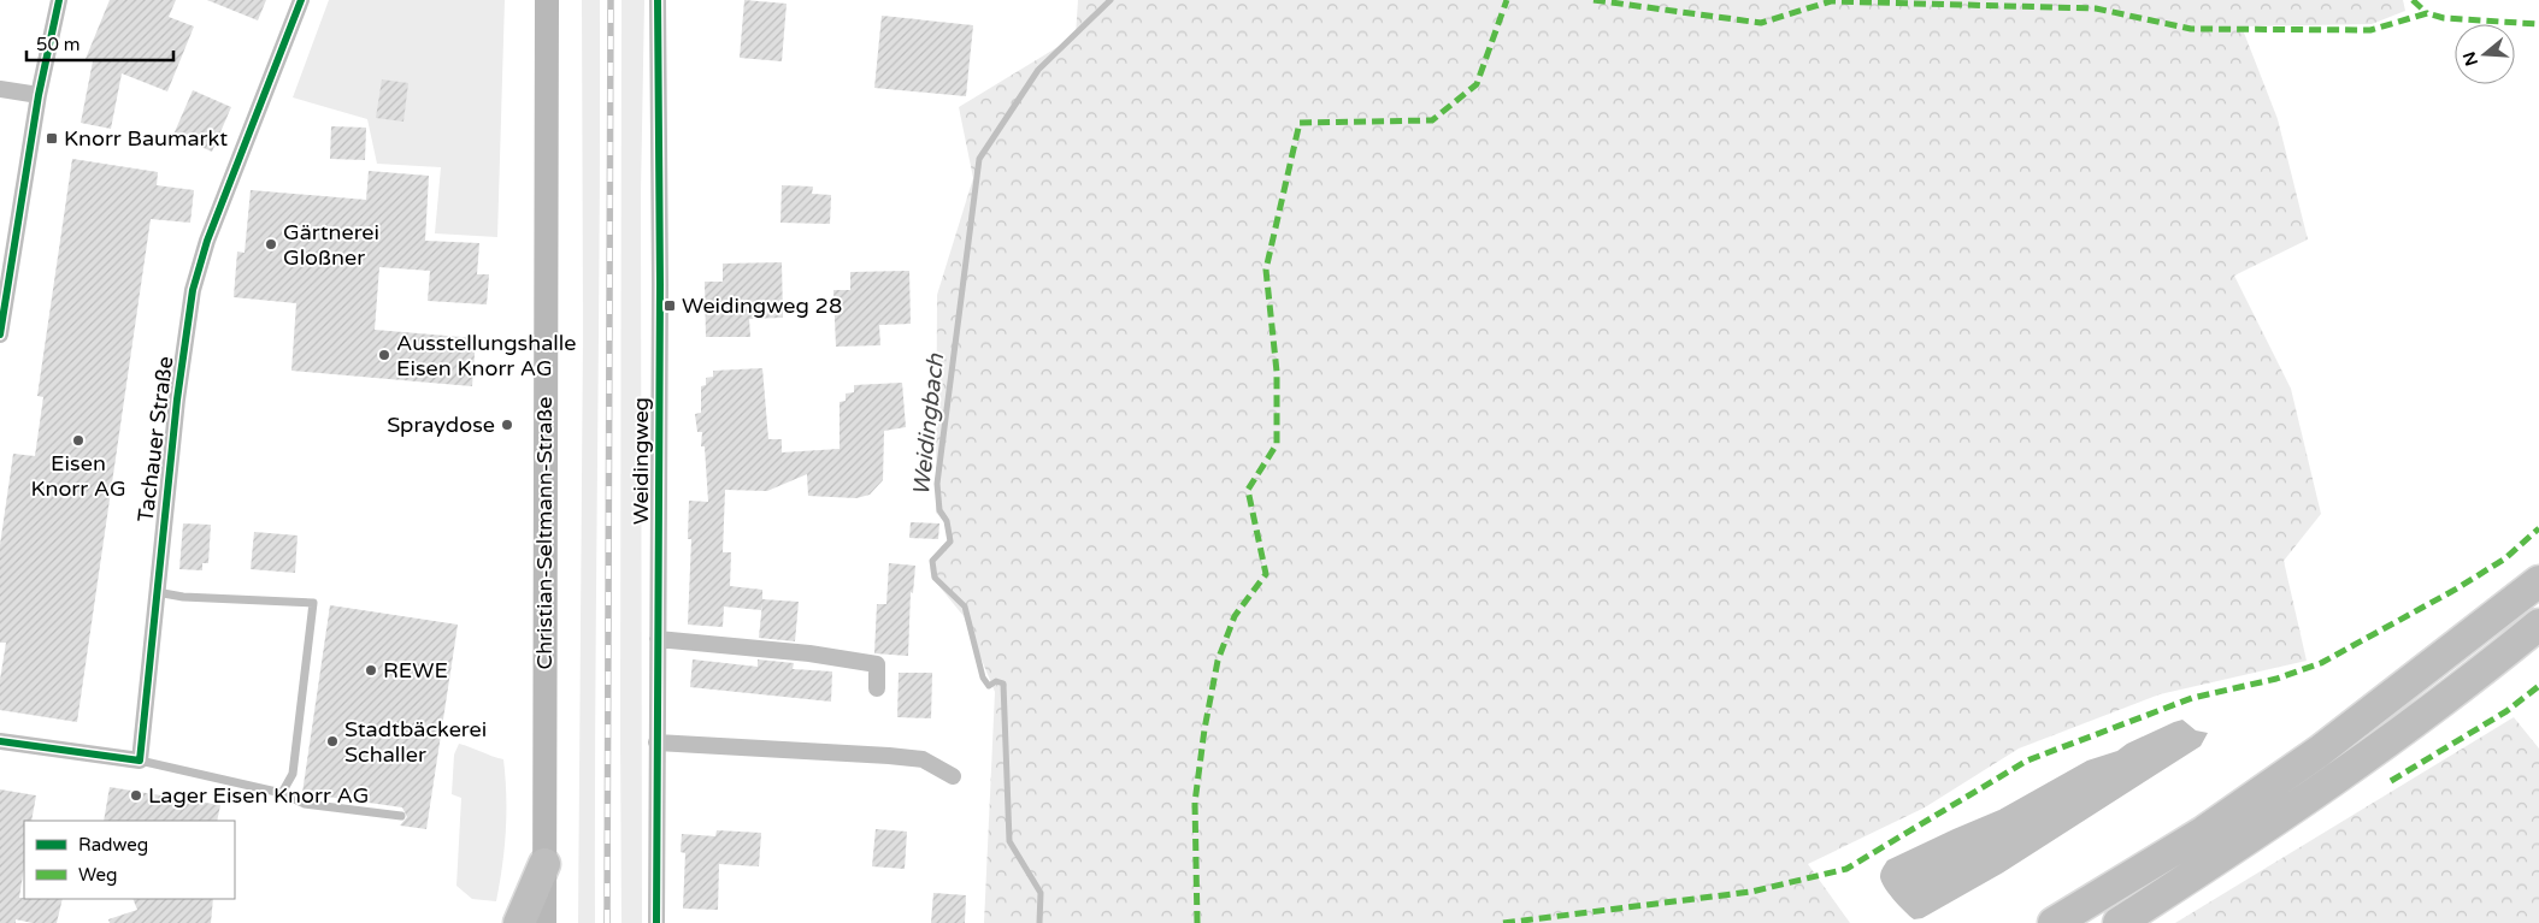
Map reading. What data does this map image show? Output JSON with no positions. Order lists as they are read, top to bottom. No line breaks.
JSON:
{"streets":{"main road":["Christian-Seltmann-Straße"],"street":["Tachauer Straße","Weidingweg"]},"water":["Weidingbach"],"places":{"transit":["Knorr Baumarkt","Weidingweg 28"],"other":["Gärtnerei Gloßner","Ausstellungshalle Eisen Knorr AG","Spraydose","Eisen Knorr AG","REWE","Stadtbäckerei Schaller","Lager Eisen Knorr AG"]},"legend":["Radweg","Weg"],"scale_bar":"50 m","north":"left"}
